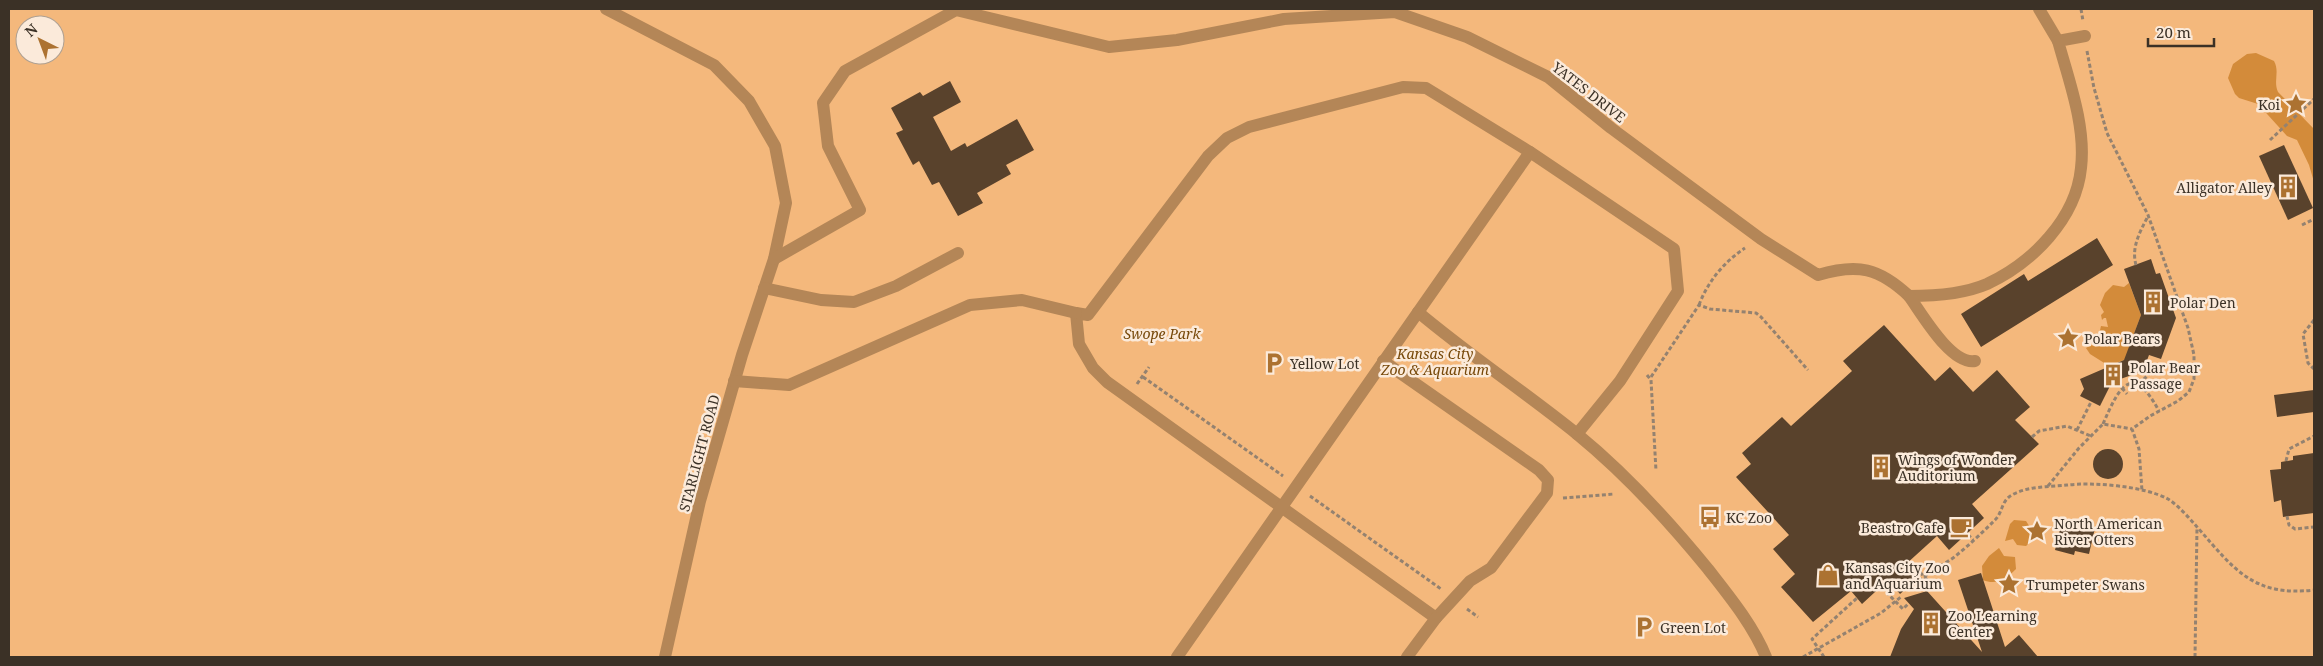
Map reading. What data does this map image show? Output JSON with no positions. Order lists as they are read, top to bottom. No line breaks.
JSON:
{"streets":{"street":["YATES DRIVE","STARLIGHT ROAD"]},"crossings":[["YATES DRIVE","STARLIGHT ROAD"]],"parks":["Swope Park","Kansas City Zoo & Aquarium"],"places":{"place":["Koi","Polar Bears","North American River Otters","Trumpeter Swans"],"building":["Alligator Alley","Polar Den","Polar Bear Passage","Wings of Wonder Auditorium","Zoo Learning Center"],"parking":["Yellow Lot","Green Lot"],"bus stop":["KC Zoo"],"cafe":["Beastro Cafe"],"shop":["Kansas City Zoo and Aquarium"]},"scale_bar":"20 m","north":"top left"}
